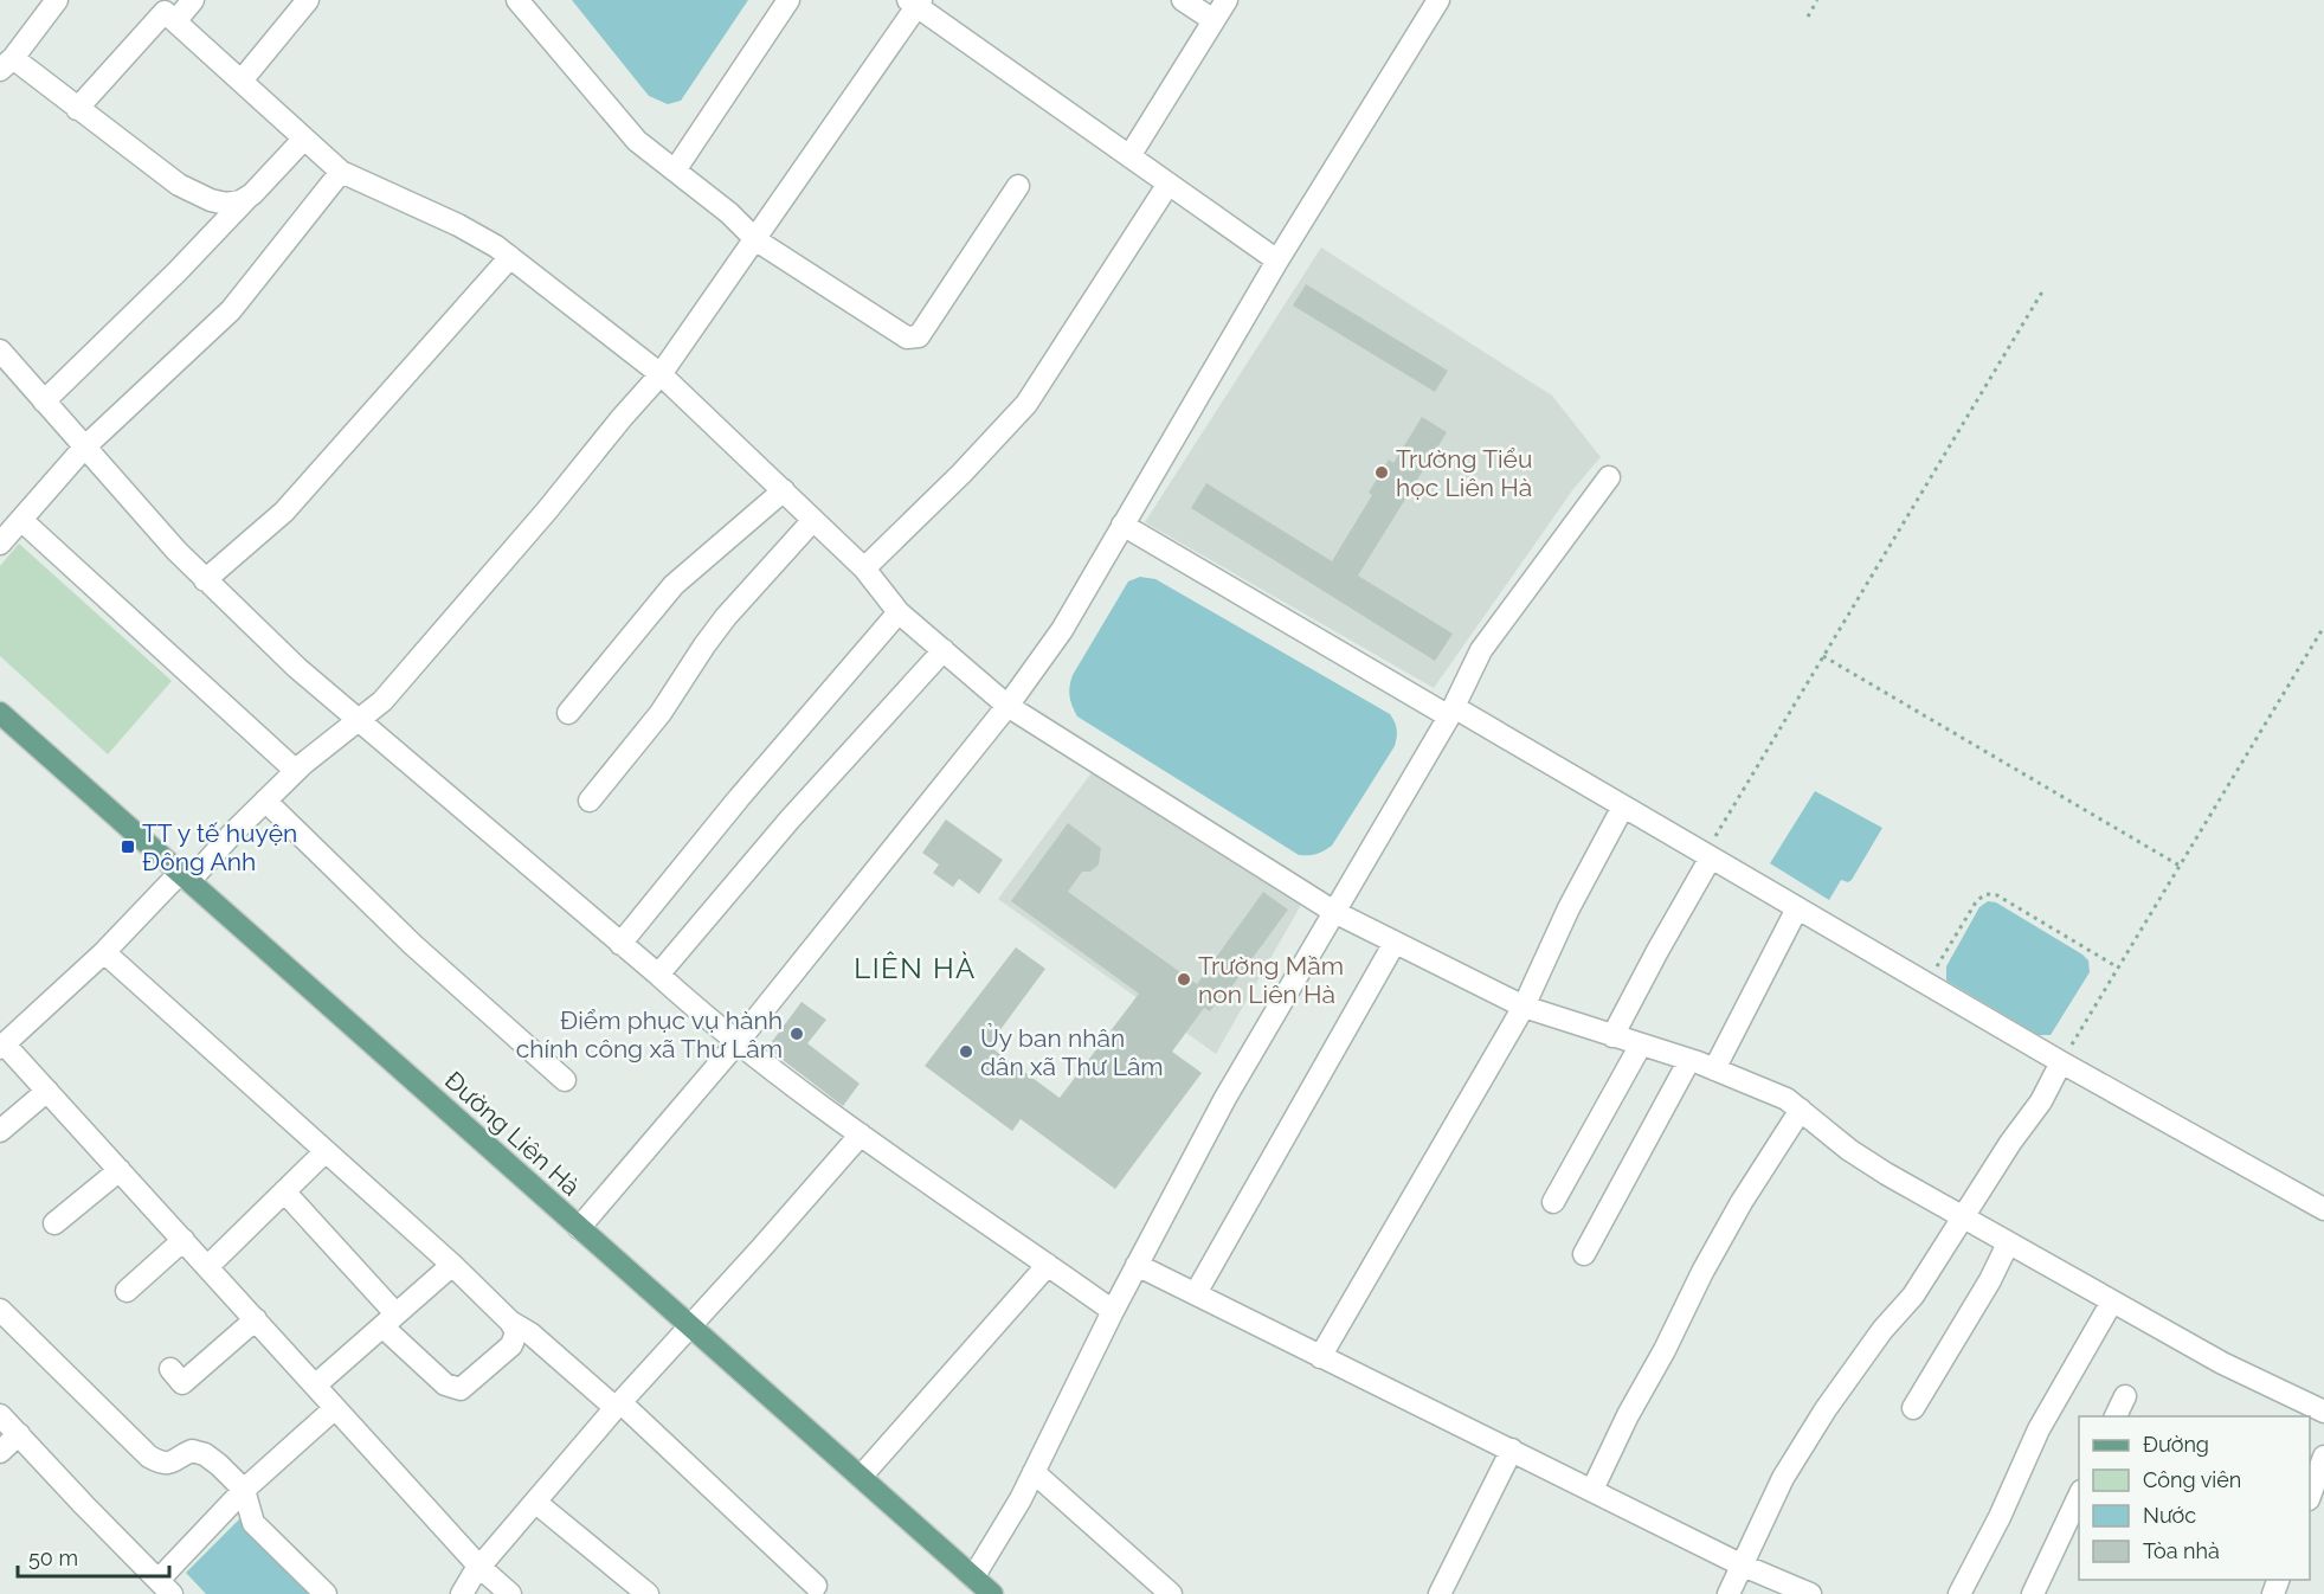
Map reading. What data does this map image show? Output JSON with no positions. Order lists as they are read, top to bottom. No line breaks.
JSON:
{"streets":{"main road":["Đường Liên Hà"]},"districts":["LIÊN HÀ"],"places":{"other":["Trường Tiểu học Liên Hà","Trường Mầm non Liên Hà","Điểm phục vụ hành chính công xã Thư Lâm","Ủy ban nhân dân xã Thư Lâm"],"transit":["TT y tế huyện Đông Anh"]},"legend":["Đường","Công viên","Nước","Tòa nhà"],"scale_bar":"50 m"}
